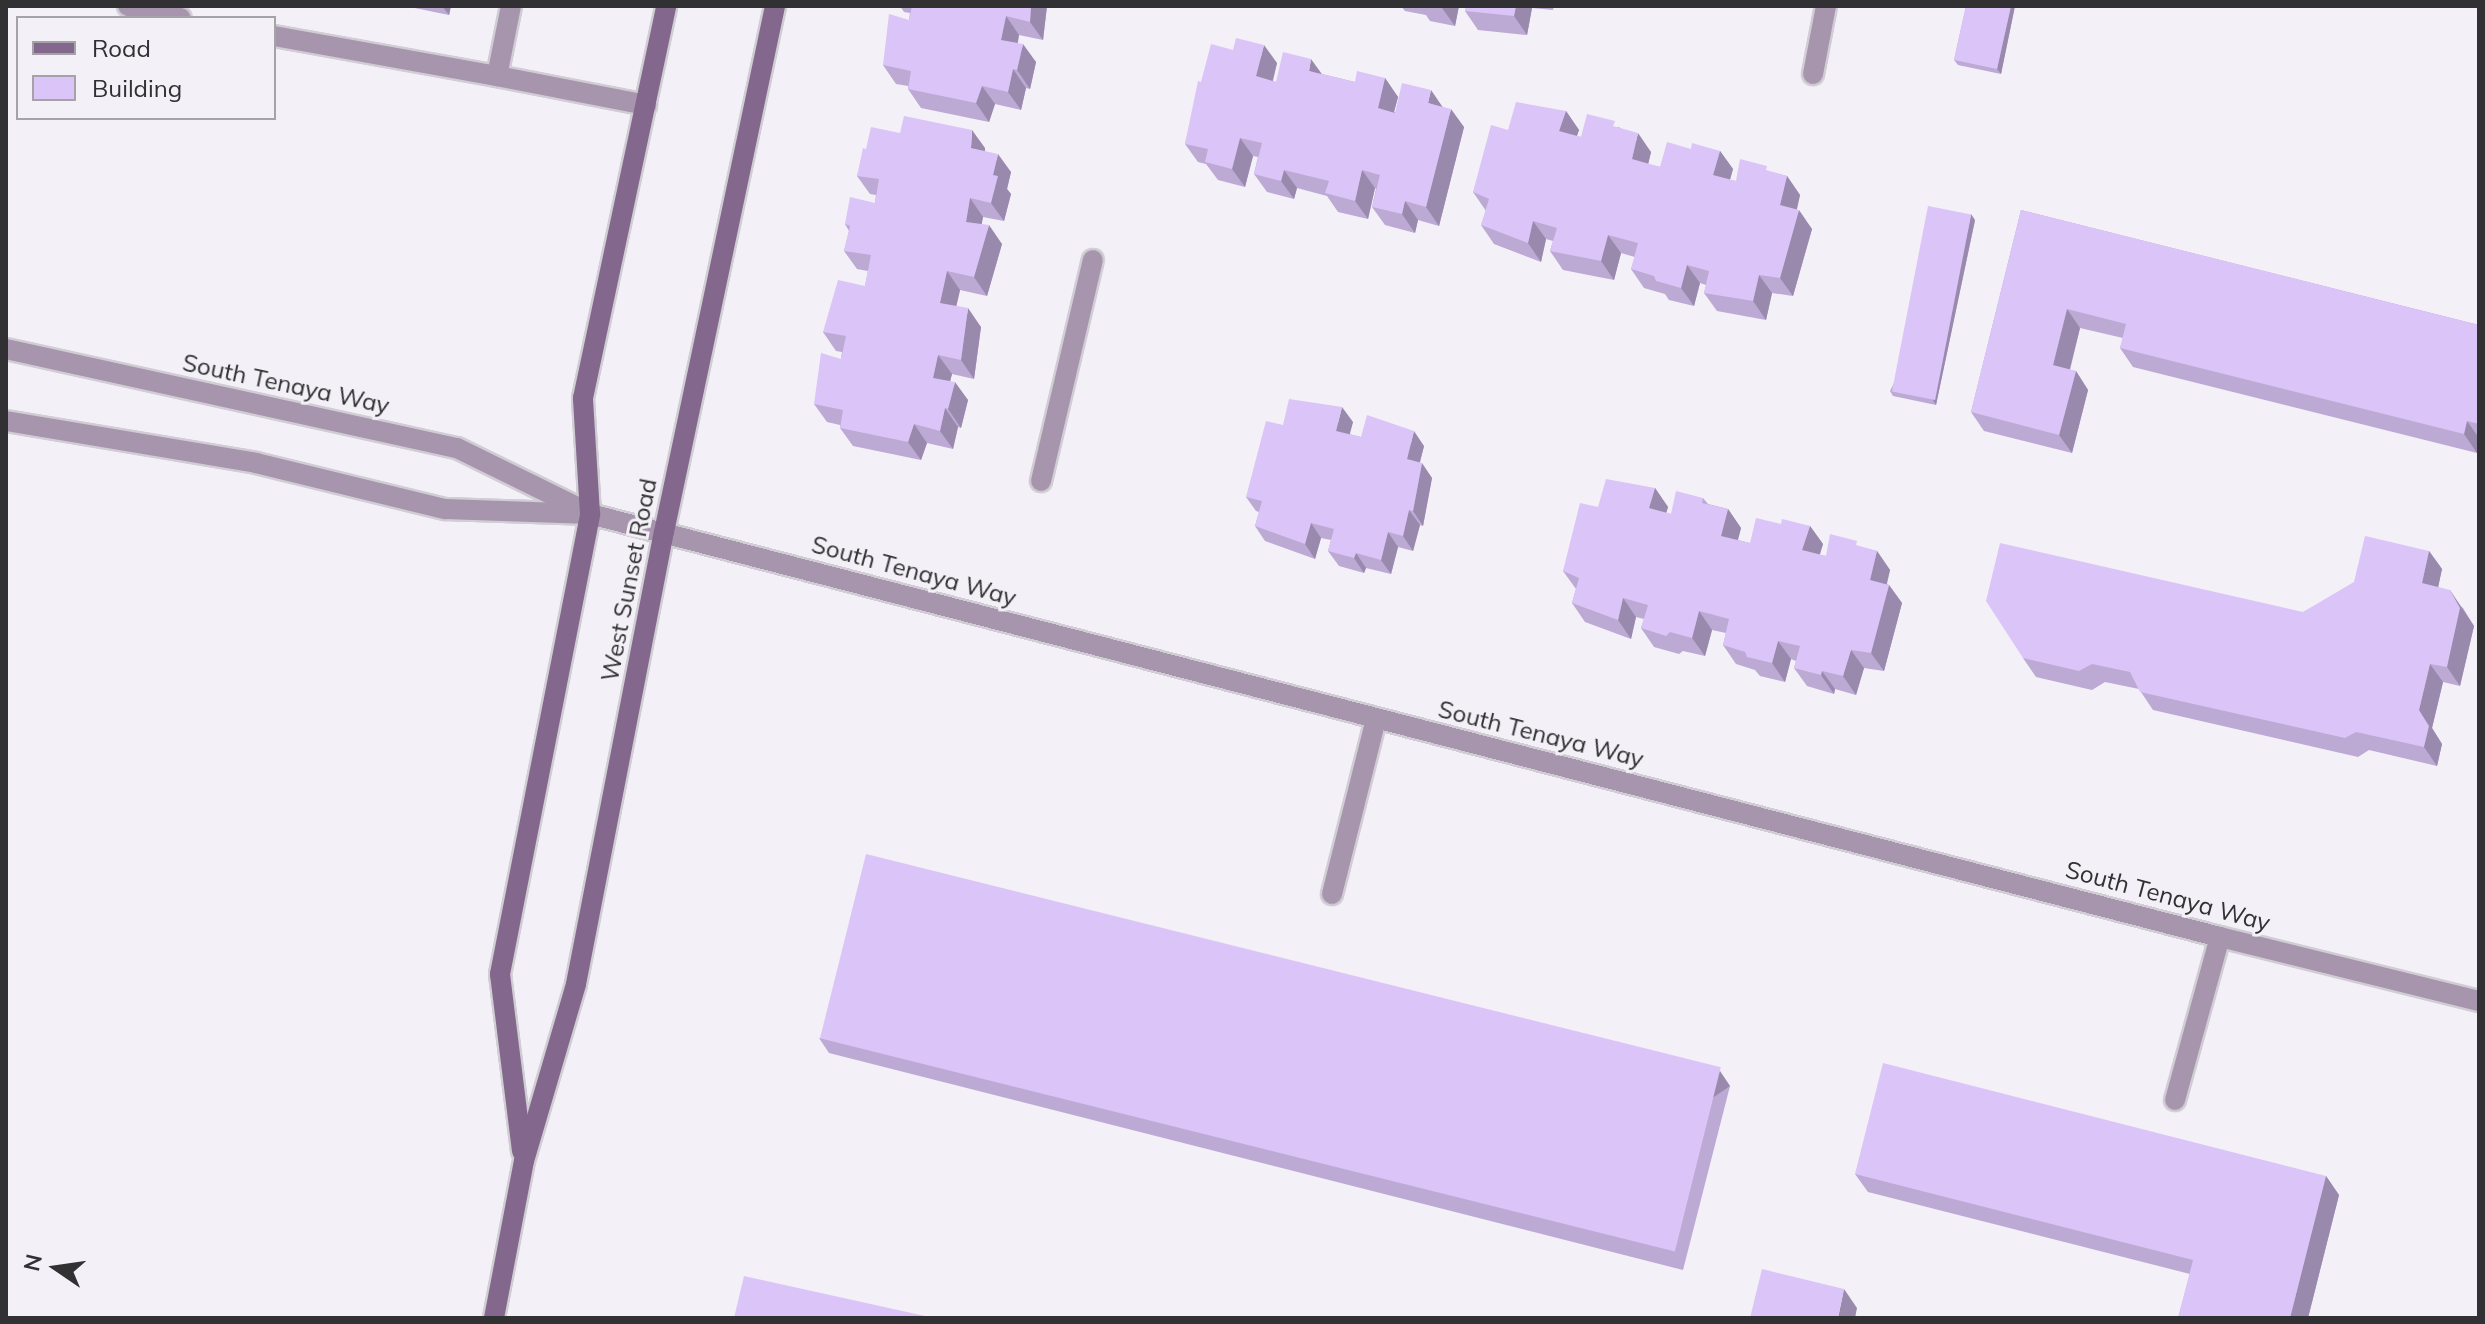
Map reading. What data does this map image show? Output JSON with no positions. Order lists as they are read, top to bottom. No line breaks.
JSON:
{"streets":{"main road":["West Sunset Road"],"street":["South Tenaya Way"]},"crossings":[["South Tenaya Way","West Sunset Road"]],"legend":["Road","Building"],"north":"left"}
